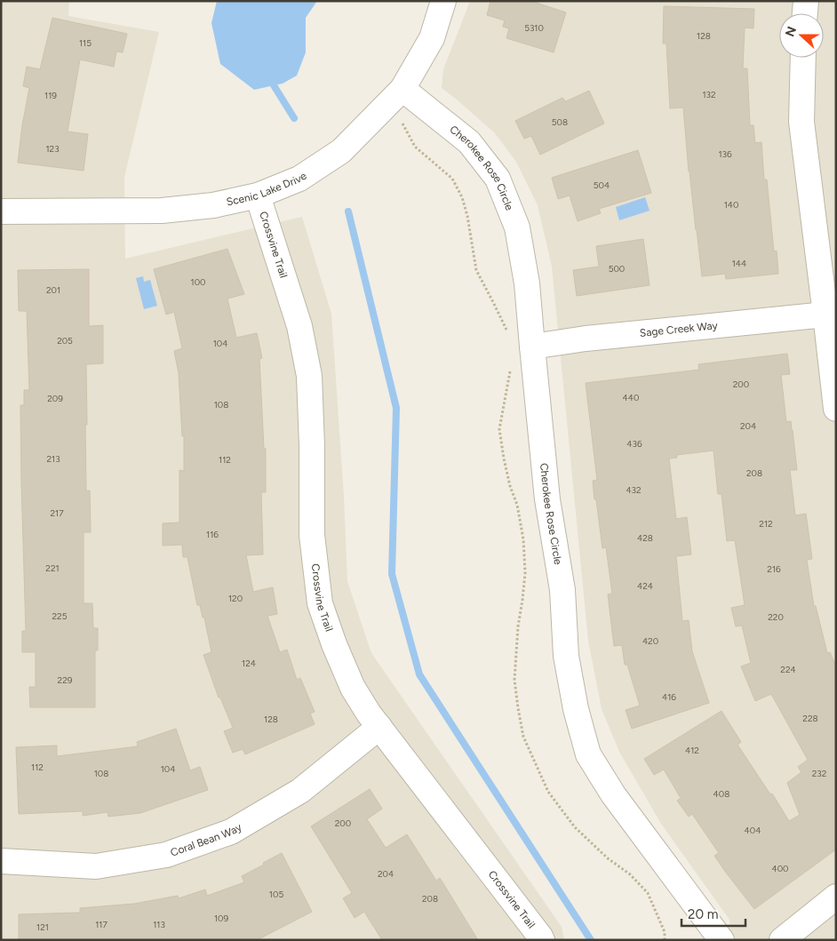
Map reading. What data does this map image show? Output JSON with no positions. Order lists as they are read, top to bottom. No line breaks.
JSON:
{"streets":{"street":["Cherokee Rose Circle","Scenic Lake Drive","Crossvine Trail","Sage Creek Way","Coral Bean Way"]},"crossings":[["Cherokee Rose Circle","Scenic Lake Drive"],["Cherokee Rose Circle","Sage Creek Way"],["Scenic Lake Drive","Crossvine Trail"],["Crossvine Trail","Coral Bean Way"]],"house_numbers":["5310","128","115","132","119","508","123","136","504","140","144","500","100","201","205","104","200","440","209","108","204","436","213","112","208","432","217","212","116","428","221","216","424","120","225","220","420","124","224","229","416","228","128","412","112","104","108","232","408","200","404","400","204","105","208","109","117","113","121"],"scale_bar":"20 m","north":"left"}
